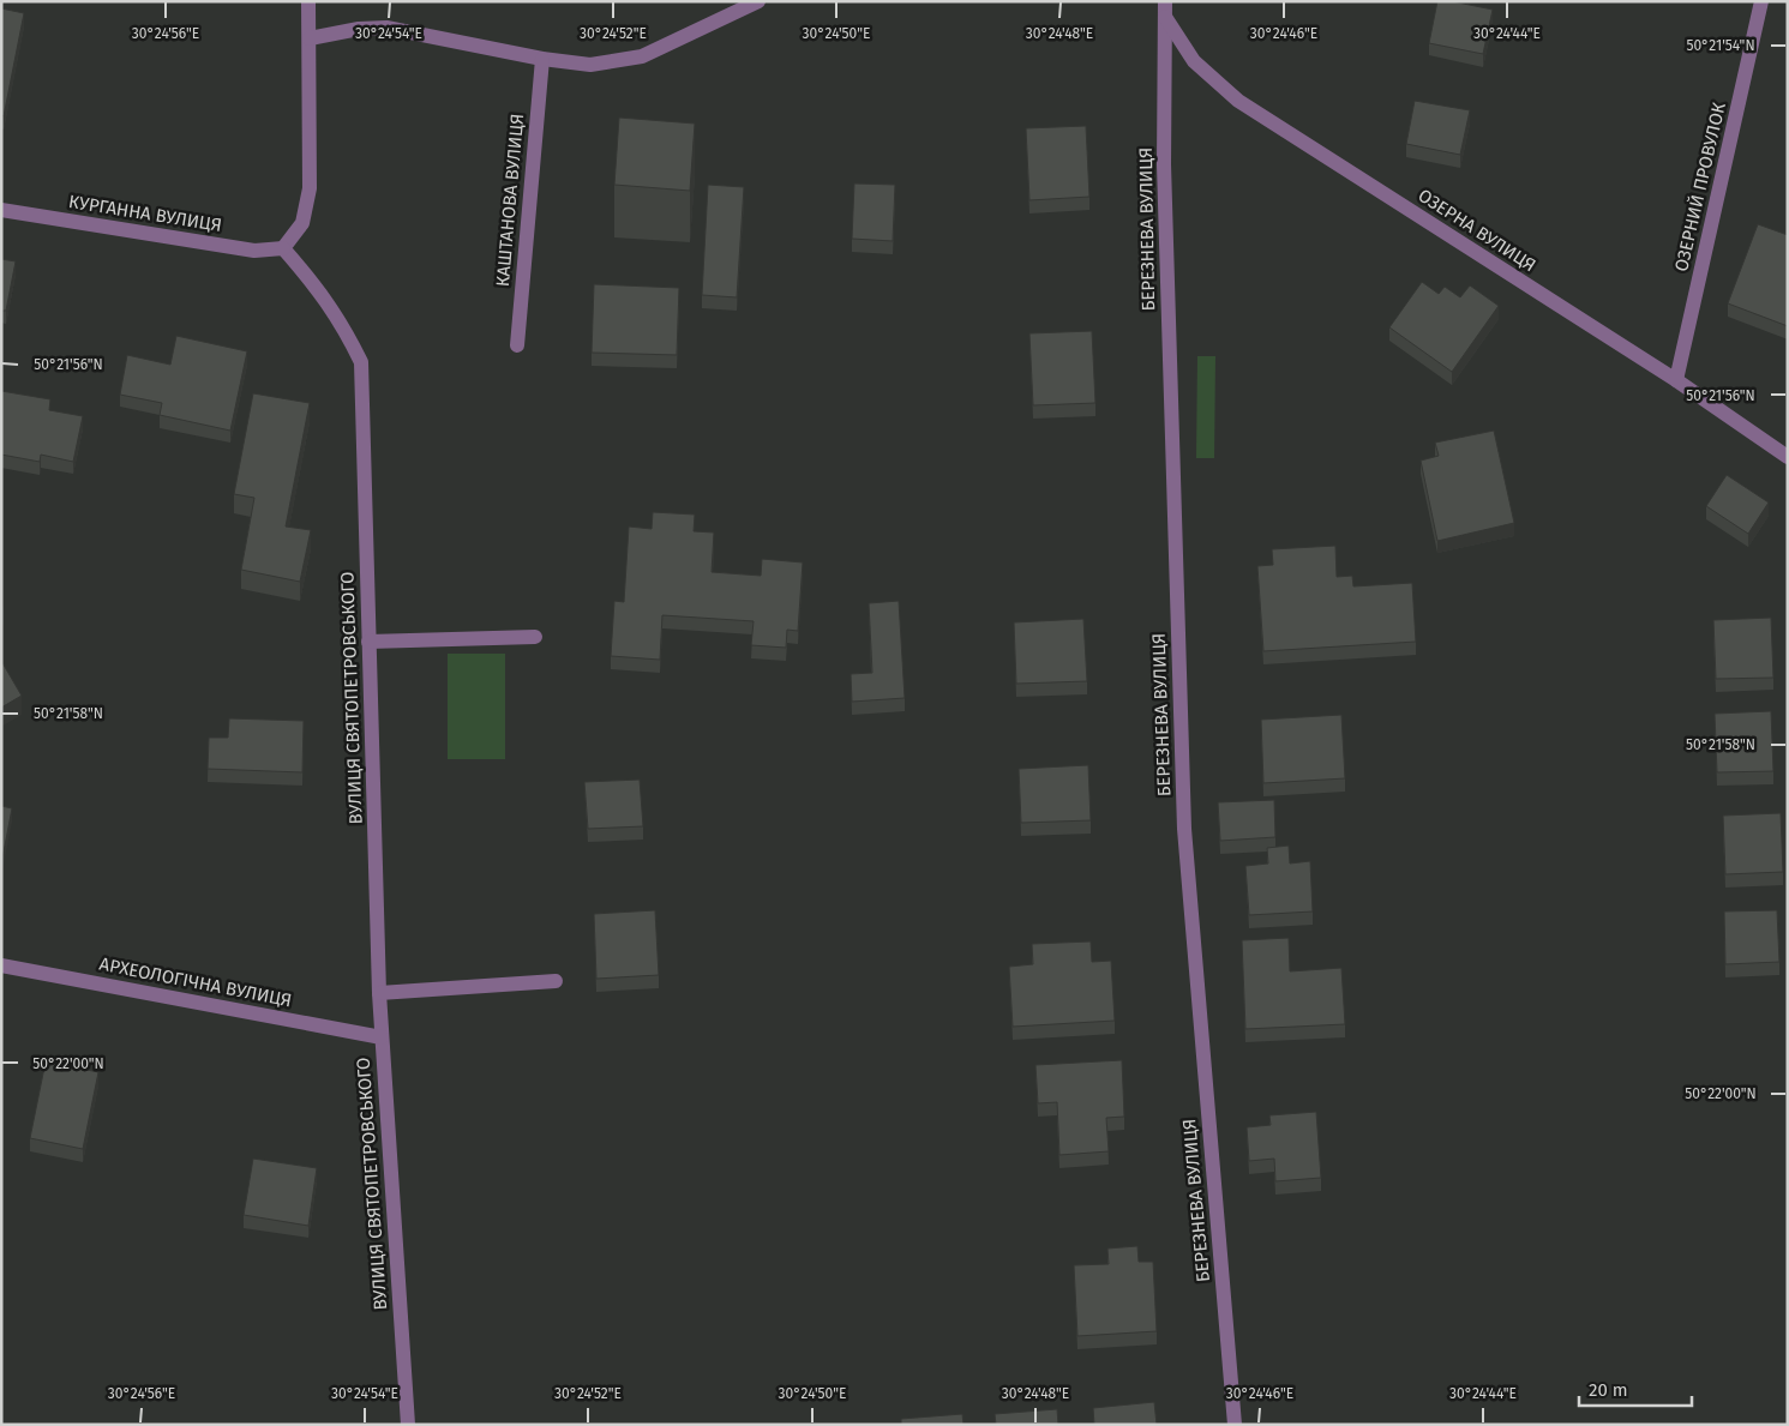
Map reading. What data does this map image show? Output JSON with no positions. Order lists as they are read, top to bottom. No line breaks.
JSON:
{"streets":{"street":["ОЗЕРНИЙ ПРОВУЛОК","КАШТАНОВА ВУЛИЦЯ","КУРГАННА ВУЛИЦЯ","БЕРЕЗНЕВА ВУЛИЦЯ","ОЗЕРНА ВУЛИЦЯ","ВУЛИЦЯ СВЯТОПЕТРОВСЬКОГО","АРХЕОЛОГІЧНА ВУЛИЦЯ"]},"crossings":[["ОЗЕРНИЙ ПРОВУЛОК","ОЗЕРНА ВУЛИЦЯ"],["КУРГАННА ВУЛИЦЯ","ВУЛИЦЯ СВЯТОПЕТРОВСЬКОГО"],["БЕРЕЗНЕВА ВУЛИЦЯ","ОЗЕРНА ВУЛИЦЯ"],["ВУЛИЦЯ СВЯТОПЕТРОВСЬКОГО","АРХЕОЛОГІЧНА ВУЛИЦЯ"]],"scale_bar":"20 m","coordinates":["30°24'56\"E","30°24'54\"E","30°24'52\"E","30°24'50\"E","30°24'48\"E","30°24'46\"E","30°24'44\"E","50°21'54\"N","50°21'56\"N","50°21'58\"N","50°22'00\"N"]}
